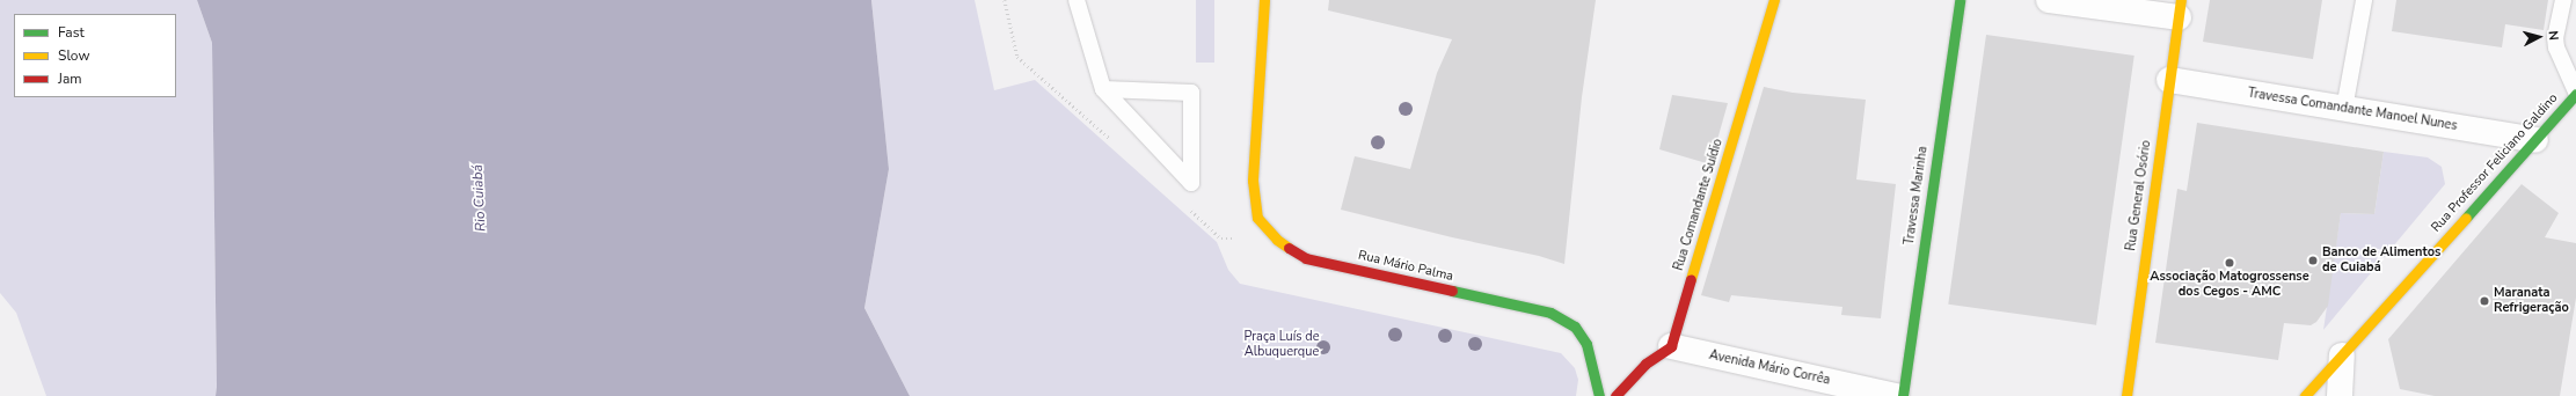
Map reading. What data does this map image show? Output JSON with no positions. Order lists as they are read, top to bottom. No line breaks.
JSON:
{"streets":{"street":["Travessa Comandante Manoel Nunes","Rua Professor Feliciano Galdino","Travessa Marinha","Rua General Osório","Rua Comandante Suídio","Rua Mário Palma","Avenida Mário Corrêa"]},"crossings":[["Travessa Comandante Manoel Nunes","Rua Professor Feliciano Galdino"],["Travessa Comandante Manoel Nunes","Rua General Osório"],["Rua Comandante Suídio","Avenida Mário Corrêa"]],"water":["Rio Cuiabá"],"parks":["Praça Luís de Albuquerque"],"places":["Banco de Alimentos de Cuiabá","Associação Matogrossense dos Cegos - AMC","Maranata Refrigeração"],"legend":["Fast","Slow","Jam"],"north":"right"}
